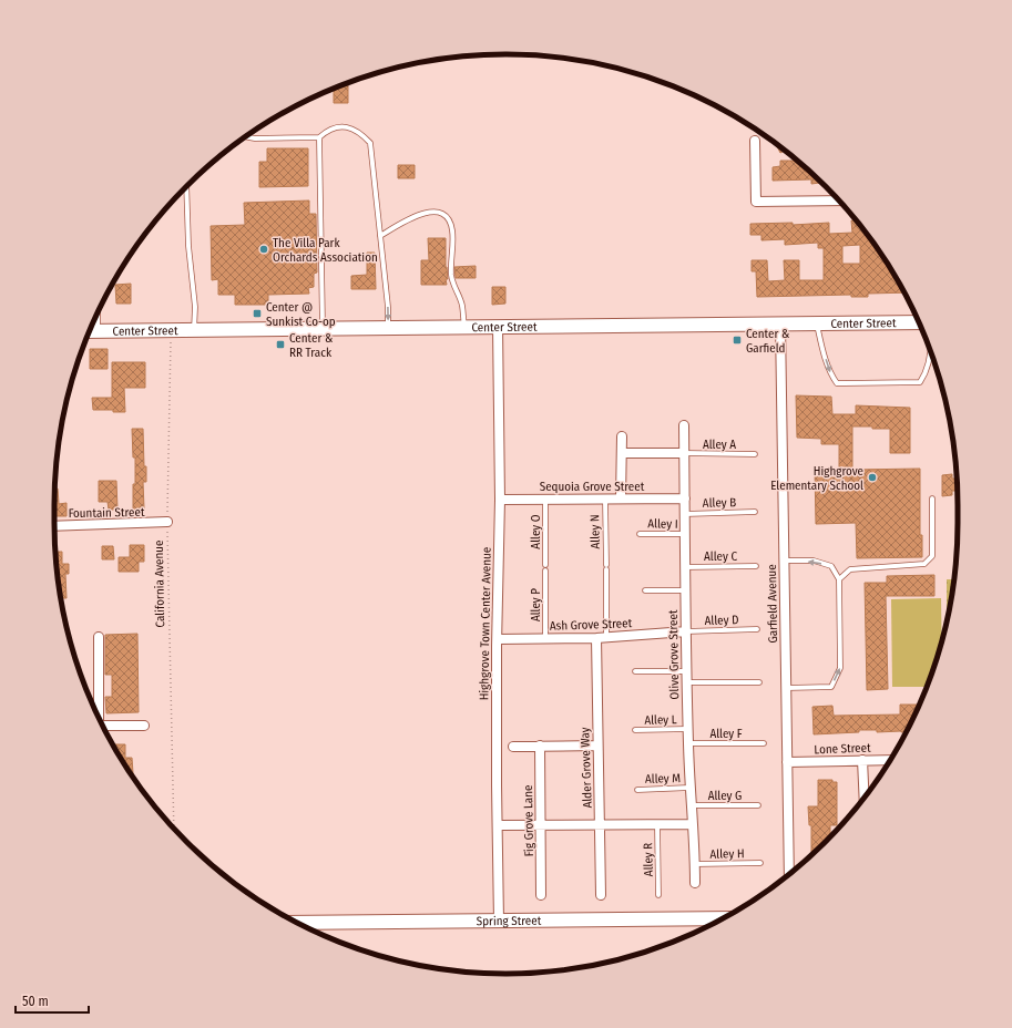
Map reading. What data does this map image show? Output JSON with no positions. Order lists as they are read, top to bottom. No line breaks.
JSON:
{"streets":{"main road":["Center Street","Spring Street"],"street":["Sequoia Grove Street","Fountain Street","Garfield Avenue","Highgrove Town Center Avenue","Ash Grove Street","Olive Grove Street","Lone Street","Alder Grove Way","Fig Grove Lane"],"lane":["Alley A","Alley B","Alley I","Alley O","Alley N","Alley C","Alley P","Alley D","Alley L","Alley F","Alley M","Alley G","Alley H","Alley R"],"path":["California Avenue"]},"crossings":[["Center Street","California Avenue"],["Center Street","Garfield Avenue"],["Center Street","Highgrove Town Center Avenue"],["Alley A","Olive Grove Street"],["Sequoia Grove Street","Alley O"],["Sequoia Grove Street","Alley N"],["Sequoia Grove Street","Highgrove Town Center Avenue"],["Sequoia Grove Street","Olive Grove Street"],["Alley B","Olive Grove Street"],["Fountain Street","California Avenue"],["Alley I","Olive Grove Street"],["Alley O","Alley P"],["Alley N","Ash Grove Street"],["Alley C","Olive Grove Street"],["Garfield Avenue","Lone Street"],["Alley P","Ash Grove Street"],["Alley D","Ash Grove Street"],["Alley D","Olive Grove Street"],["Highgrove Town Center Avenue","Ash Grove Street"],["Highgrove Town Center Avenue","Spring Street"],["Ash Grove Street","Olive Grove Street"],["Ash Grove Street","Alder Grove Way"],["Olive Grove Street","Alley L"],["Olive Grove Street","Alley F"],["Olive Grove Street","Alley M"],["Olive Grove Street","Alley G"],["Olive Grove Street","Alley H"]],"places":{"other":["The Villa Park Orchards Association","Highgrove Elementary School"],"transit":["Center @ Sunkist Co-op","Center & Garfield","Center & RR Track"]},"scale_bar":"50 m"}
